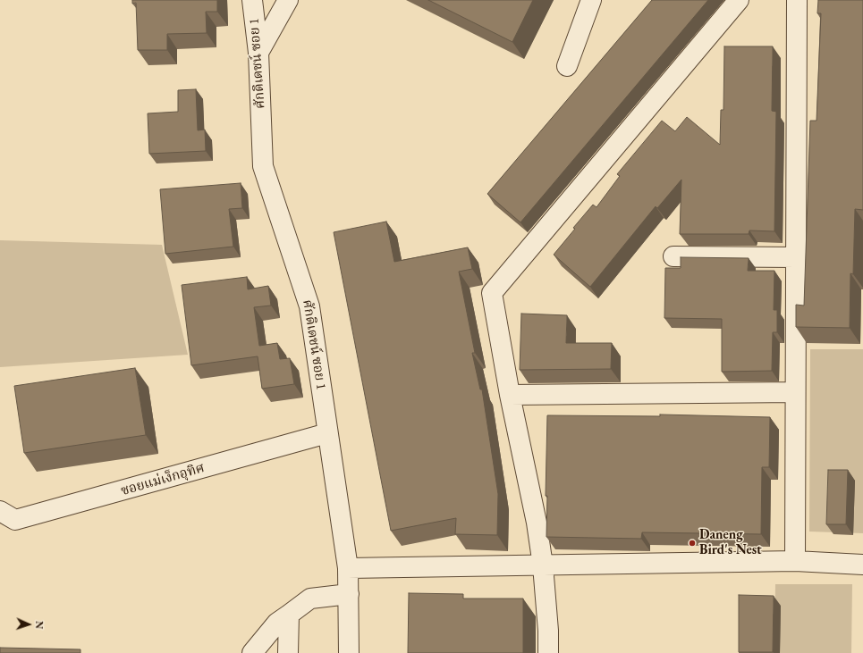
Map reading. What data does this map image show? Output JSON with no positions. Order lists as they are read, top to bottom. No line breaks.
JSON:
{"streets":{"street":["ศักดิเดชน์ ซอย 1","ซอยแม่เง็กอุทิศ"]},"crossings":[["ศักดิเดชน์ ซอย 1","ซอยแม่เง็กอุทิศ"]],"places":["Daneng Bird's Nest"],"north":"right"}
